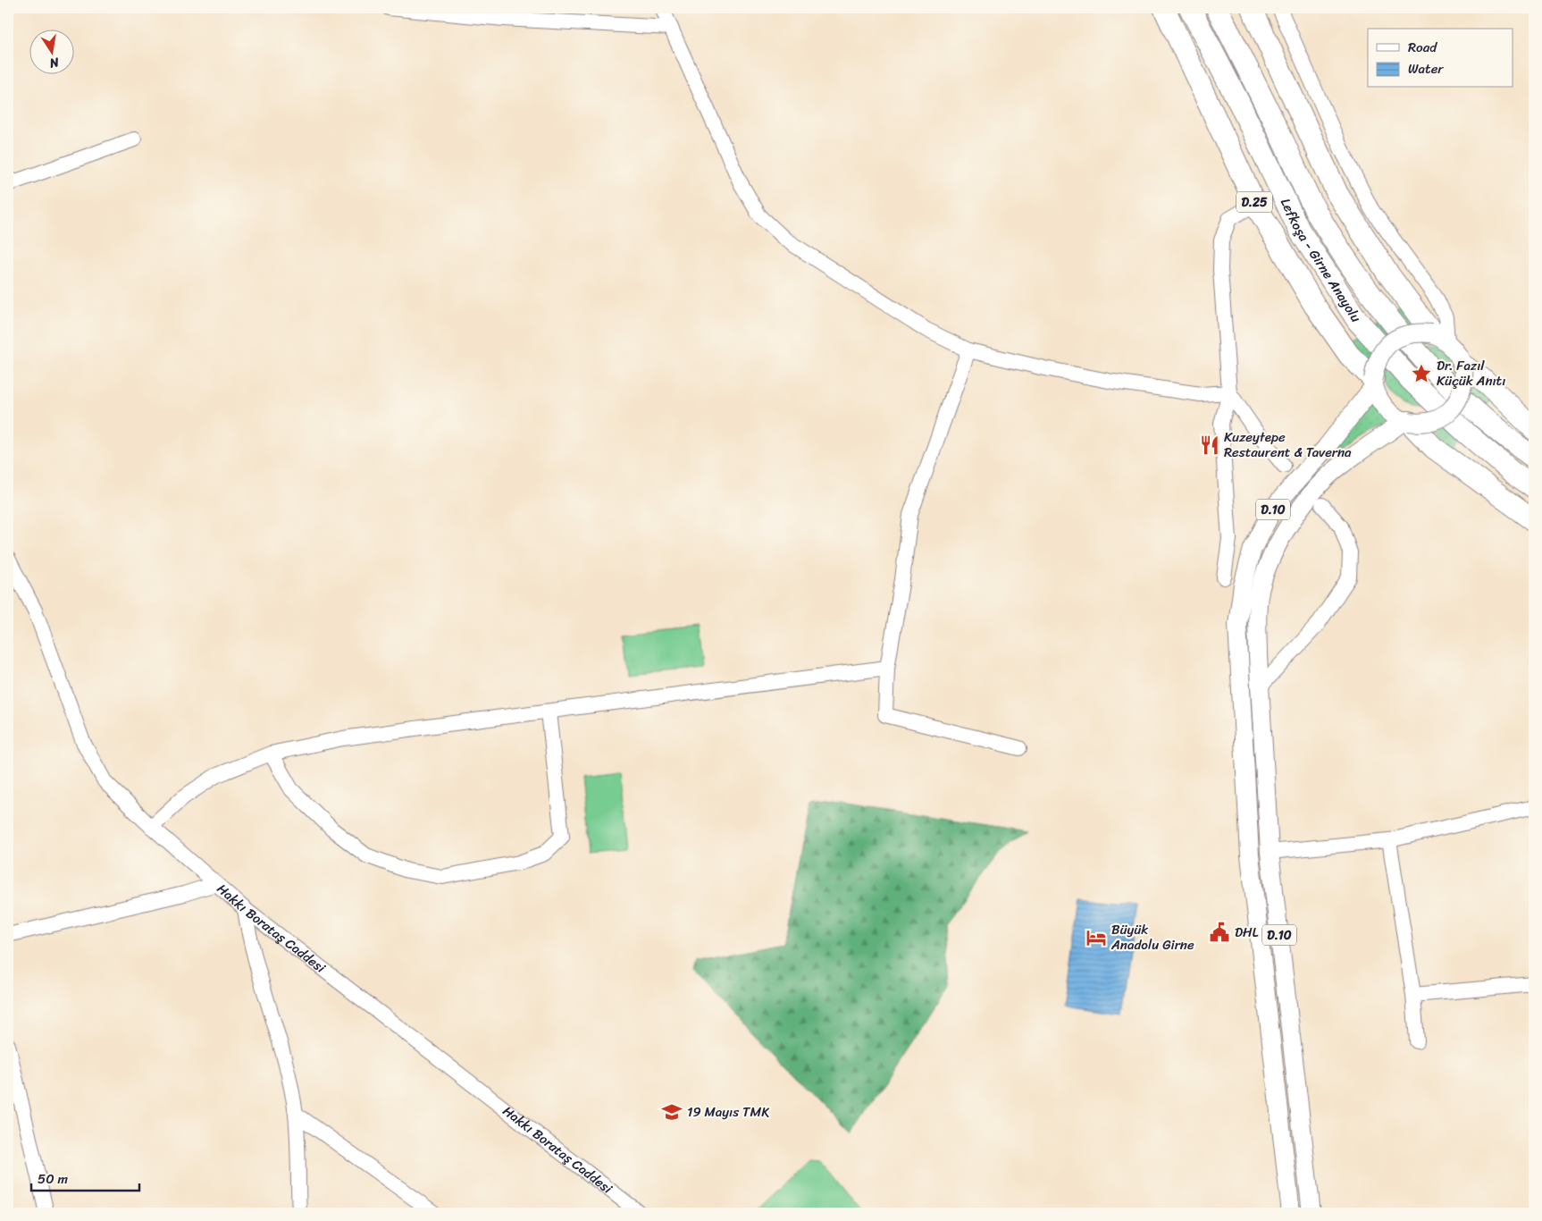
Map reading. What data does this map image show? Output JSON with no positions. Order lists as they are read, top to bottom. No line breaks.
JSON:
{"streets":{"highway":["D.25","Lefkoşa - Girne Anayolu"],"main road":["D.10"],"street":["Hakkı Borataş Caddesi"]},"crossings":[["D.25","D.10"]],"places":{"place":["Dr. Fazıl Küçük Anıtı"],"restaurant":["Kuzeytepe Restaurent & Taverna"],"public building":["DHL"],"hotel":["Büyük Anadolu Girne"],"school or university":["19 Mayıs TMK"]},"legend":["Road","Water"],"scale_bar":"50 m","north":"bottom"}
